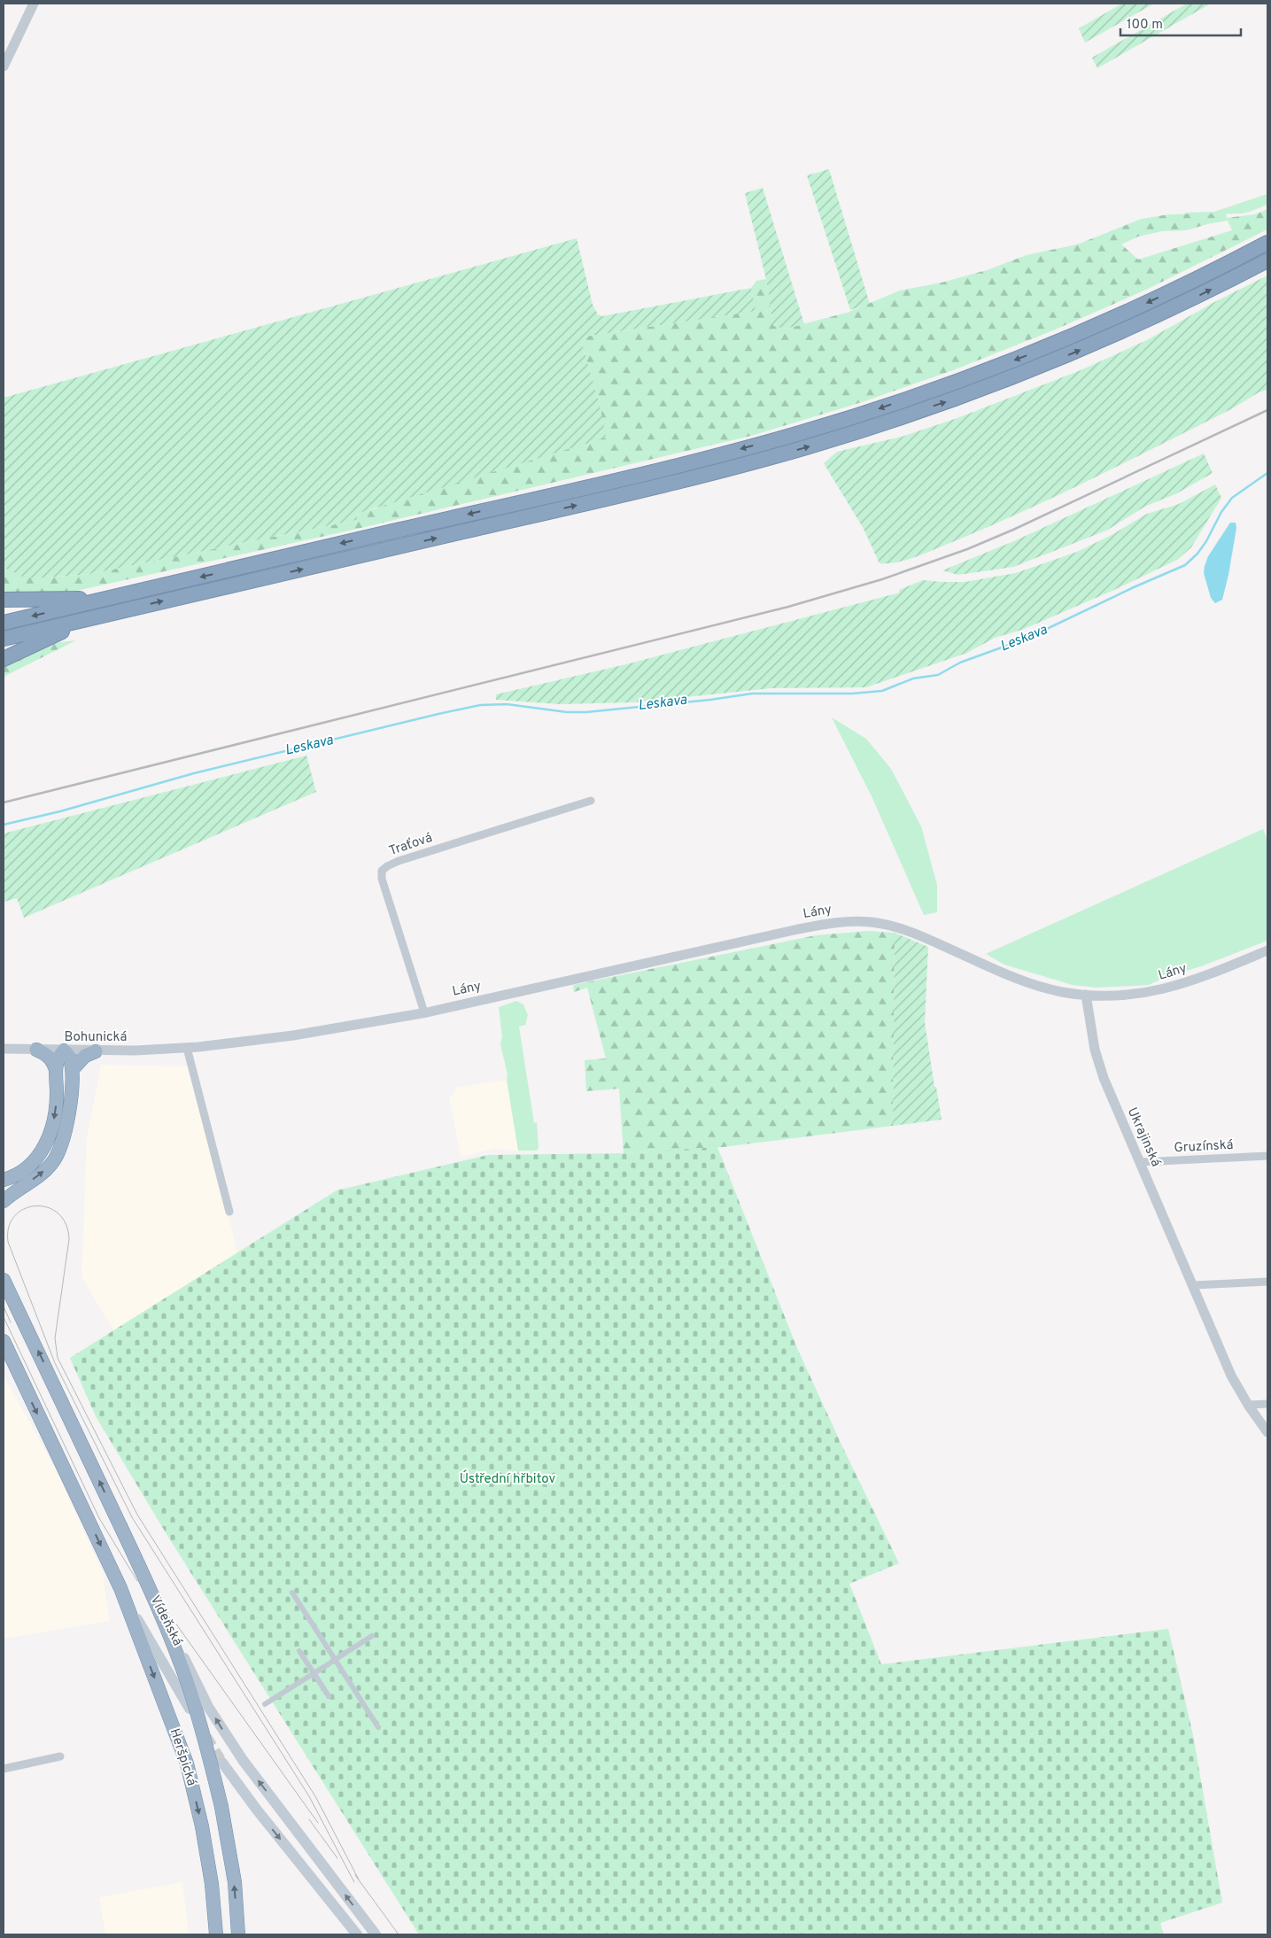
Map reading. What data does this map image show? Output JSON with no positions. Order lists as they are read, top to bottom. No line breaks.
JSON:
{"streets":{"highway":["Vídeňská","Heršpická"],"street":["Traťová","Lány","Bohunická","Ukrajinská","Gruzínská"]},"crossings":[["Traťová","Lány"],["Lány","Bohunická"],["Lány","Ukrajinská"],["Ukrajinská","Gruzínská"],["Vídeňská","Heršpická"]],"water":["Leskava"],"parks":["Ústřední hřbitov"],"scale_bar":"100 m"}
